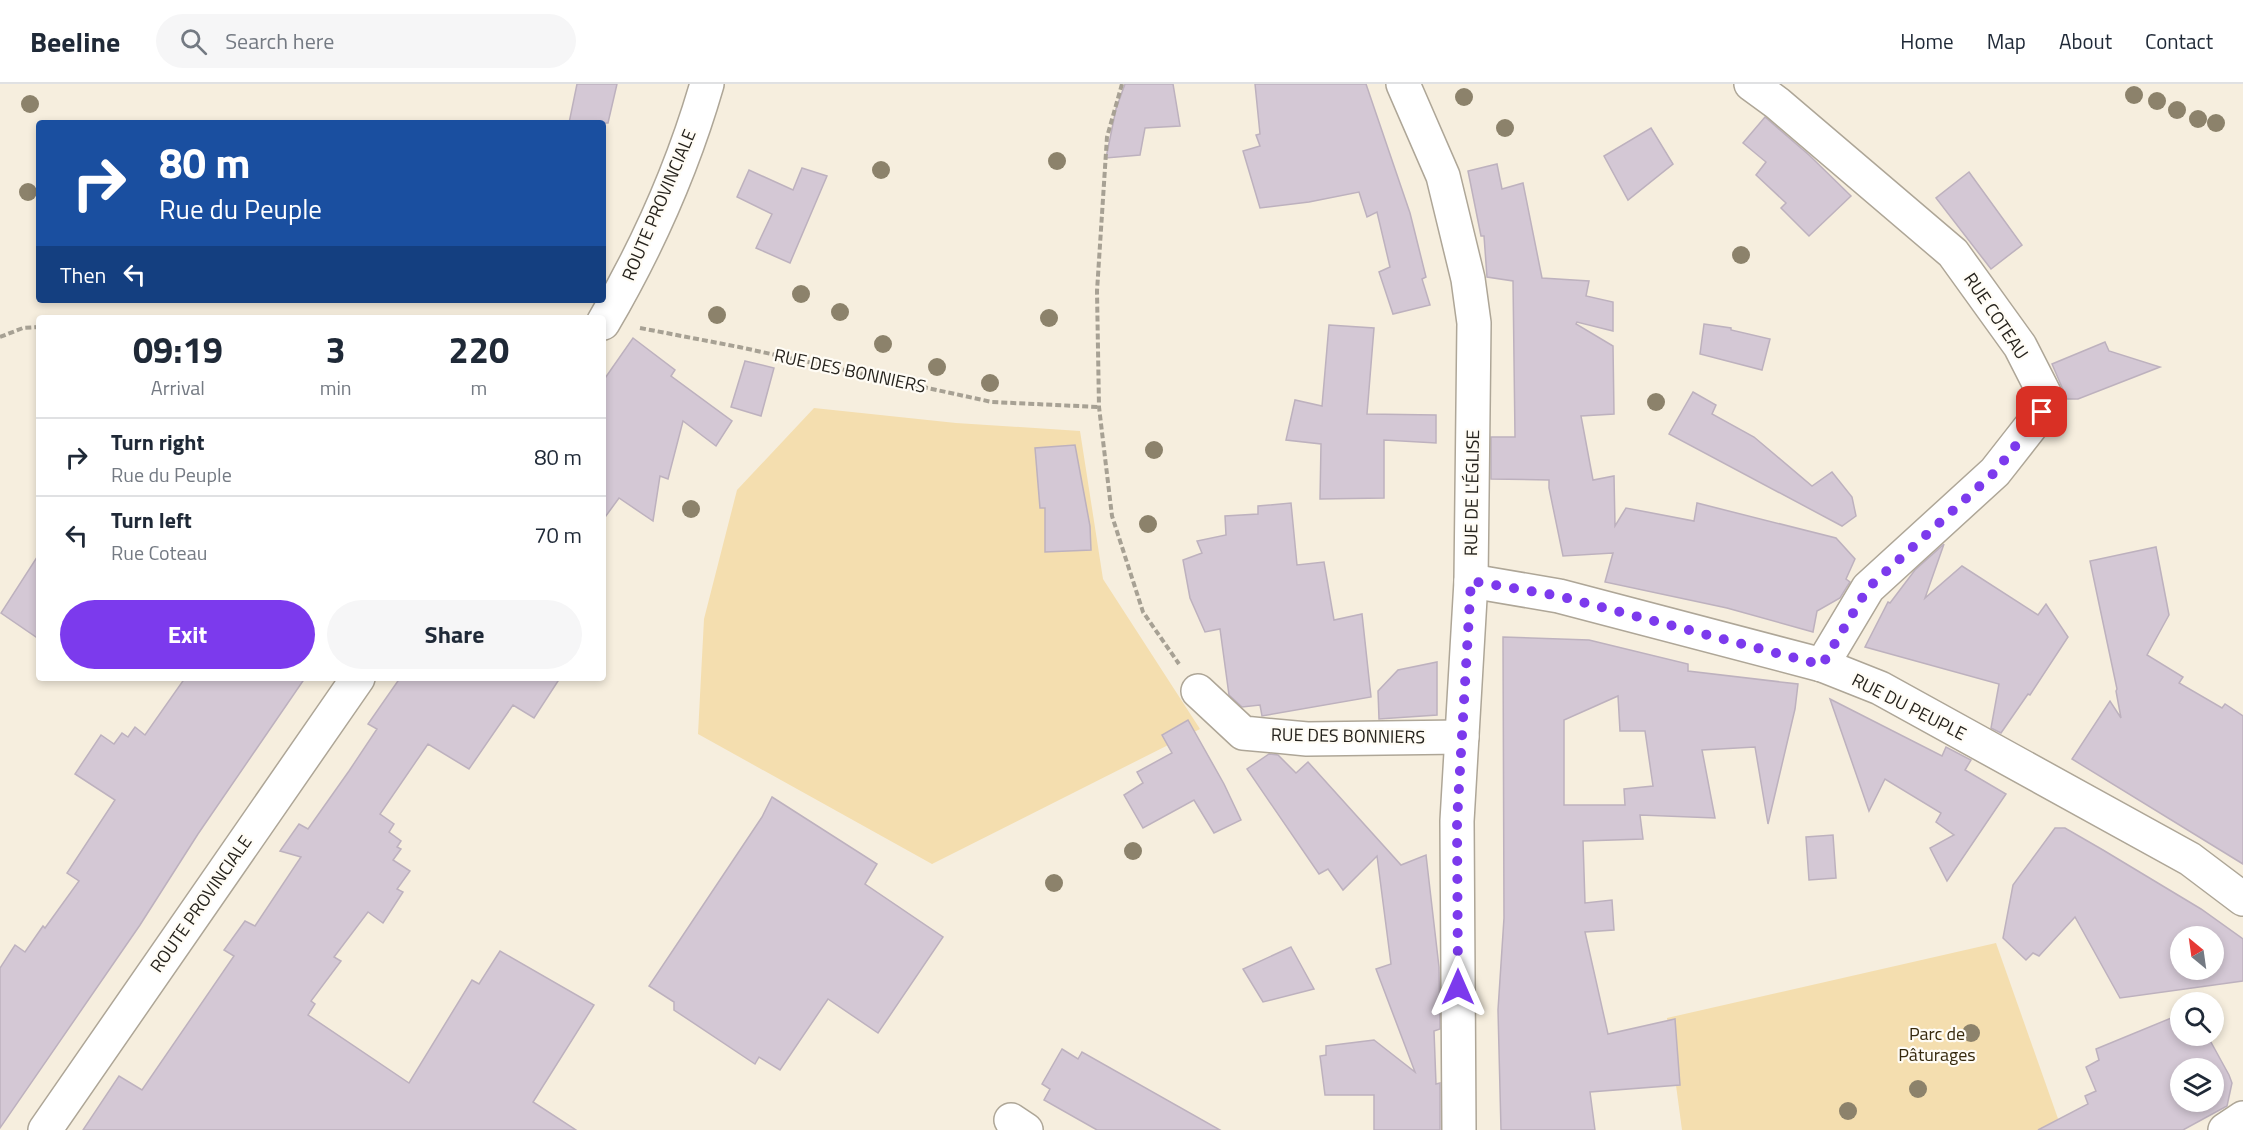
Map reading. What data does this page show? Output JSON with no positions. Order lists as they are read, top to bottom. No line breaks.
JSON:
{"streets":{"street":["ROUTE PROVINCIALE","RUE COTEAU","RUE DES BONNIERS","RUE DE L'ÉGLISE","RUE DU PEUPLE"]},"crossings":[["RUE COTEAU","RUE DU PEUPLE"],["RUE DES BONNIERS","RUE DE L'ÉGLISE"],["RUE DE L'ÉGLISE","RUE DU PEUPLE"]],"parks":["Parc de Pâturages"],"north":"top left","page":{"header":"Beeline","search":"Search here","nav":["Home","Map","About","Contact"],"turn":["80 m","Rue du Peuple"],"then":"Then","eta":["09:19","Arrival","3","min","220","m"],"list":[{"name":"Turn right","note":"Rue du Peuple","value":"80 m"},{"name":"Turn left","note":"Rue Coteau","value":"70 m"}],"buttons":["Exit","Share"]}}
